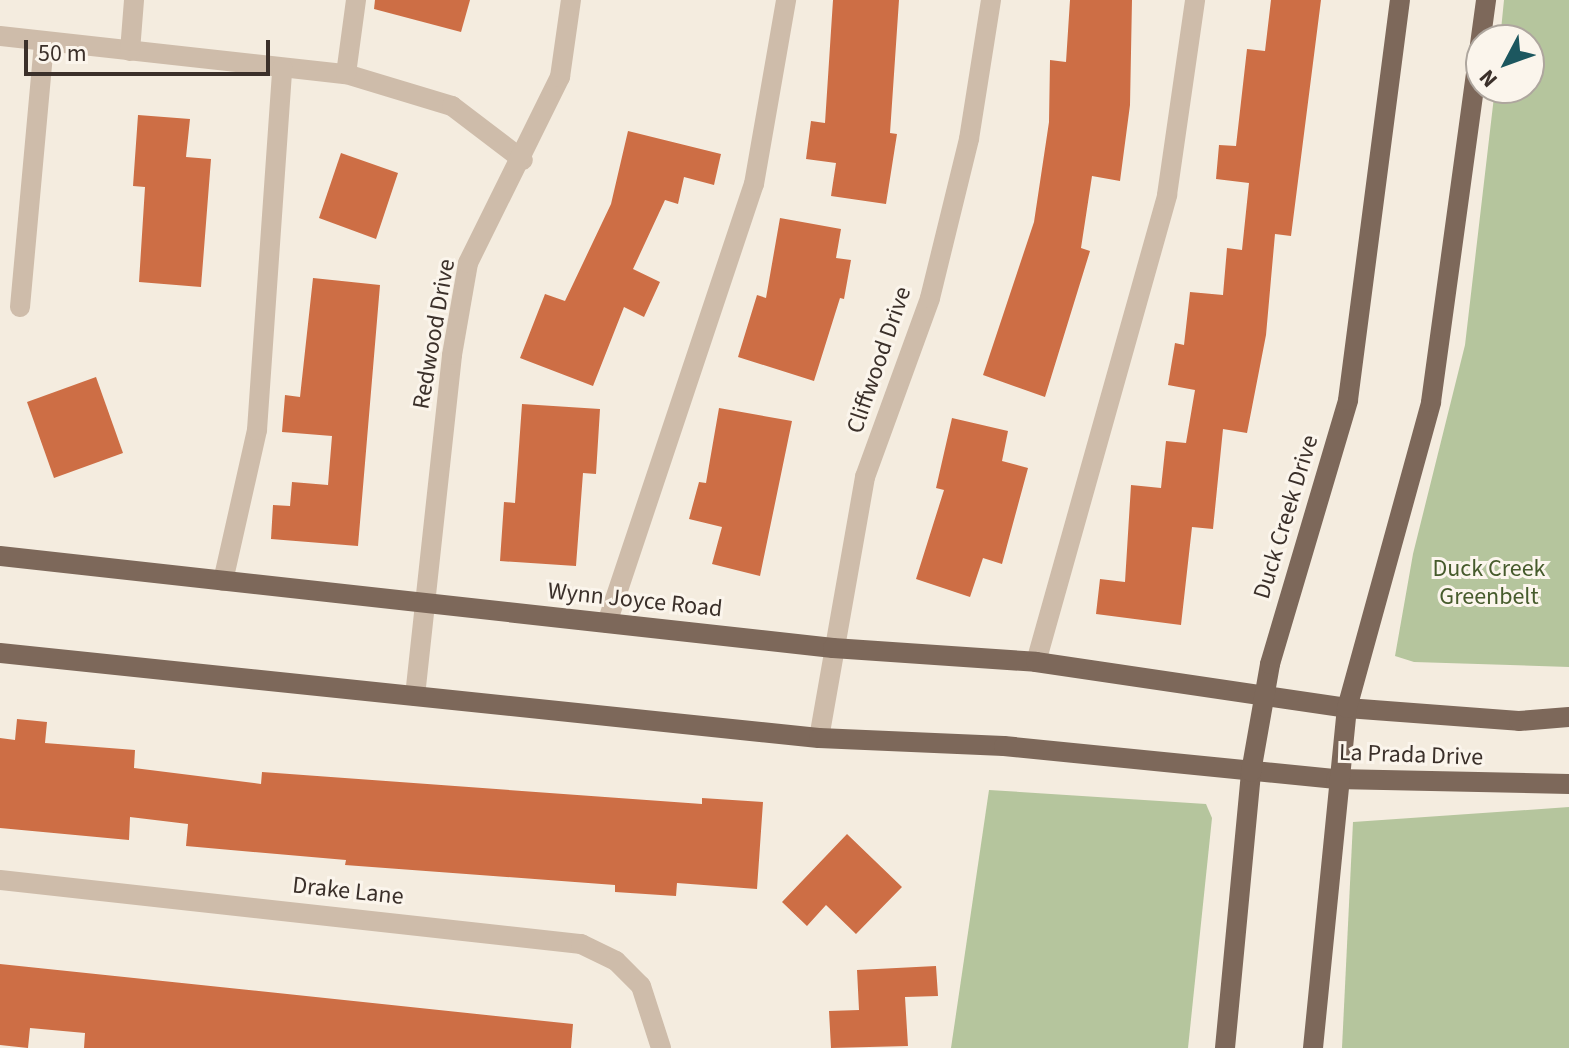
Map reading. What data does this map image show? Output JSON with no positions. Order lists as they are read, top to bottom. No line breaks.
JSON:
{"streets":{"main road":["Duck Creek Drive","Wynn Joyce Road","La Prada Drive"],"street":["Redwood Drive","Cliffwood Drive","Drake Lane"]},"crossings":[["Redwood Drive","Wynn Joyce Road"],["Cliffwood Drive","Wynn Joyce Road"],["Duck Creek Drive","Wynn Joyce Road"],["Duck Creek Drive","La Prada Drive"],["Wynn Joyce Road","La Prada Drive"]],"parks":["Duck Creek Greenbelt"],"scale_bar":"50 m","north":"bottom left"}
